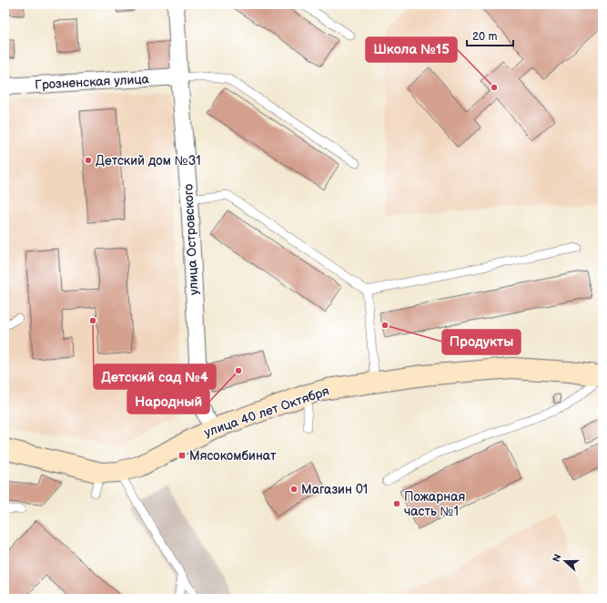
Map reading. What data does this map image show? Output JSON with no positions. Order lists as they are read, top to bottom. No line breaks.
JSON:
{"streets":{"main road":["улица 40 лет Октября"],"street":["Грозненская улица","улица Островского"]},"crossings":[["Грозненская улица","улица Островского"],["улица Островского","улица 40 лет Октября"]],"places":{"other":["Школа №15","Детский дом №31","Детский сад №4","Продукты","Народный","Магазин 01","Пожарная часть №1"],"transit":["Мясокомбинат"]},"scale_bar":"20 m","north":"left"}
